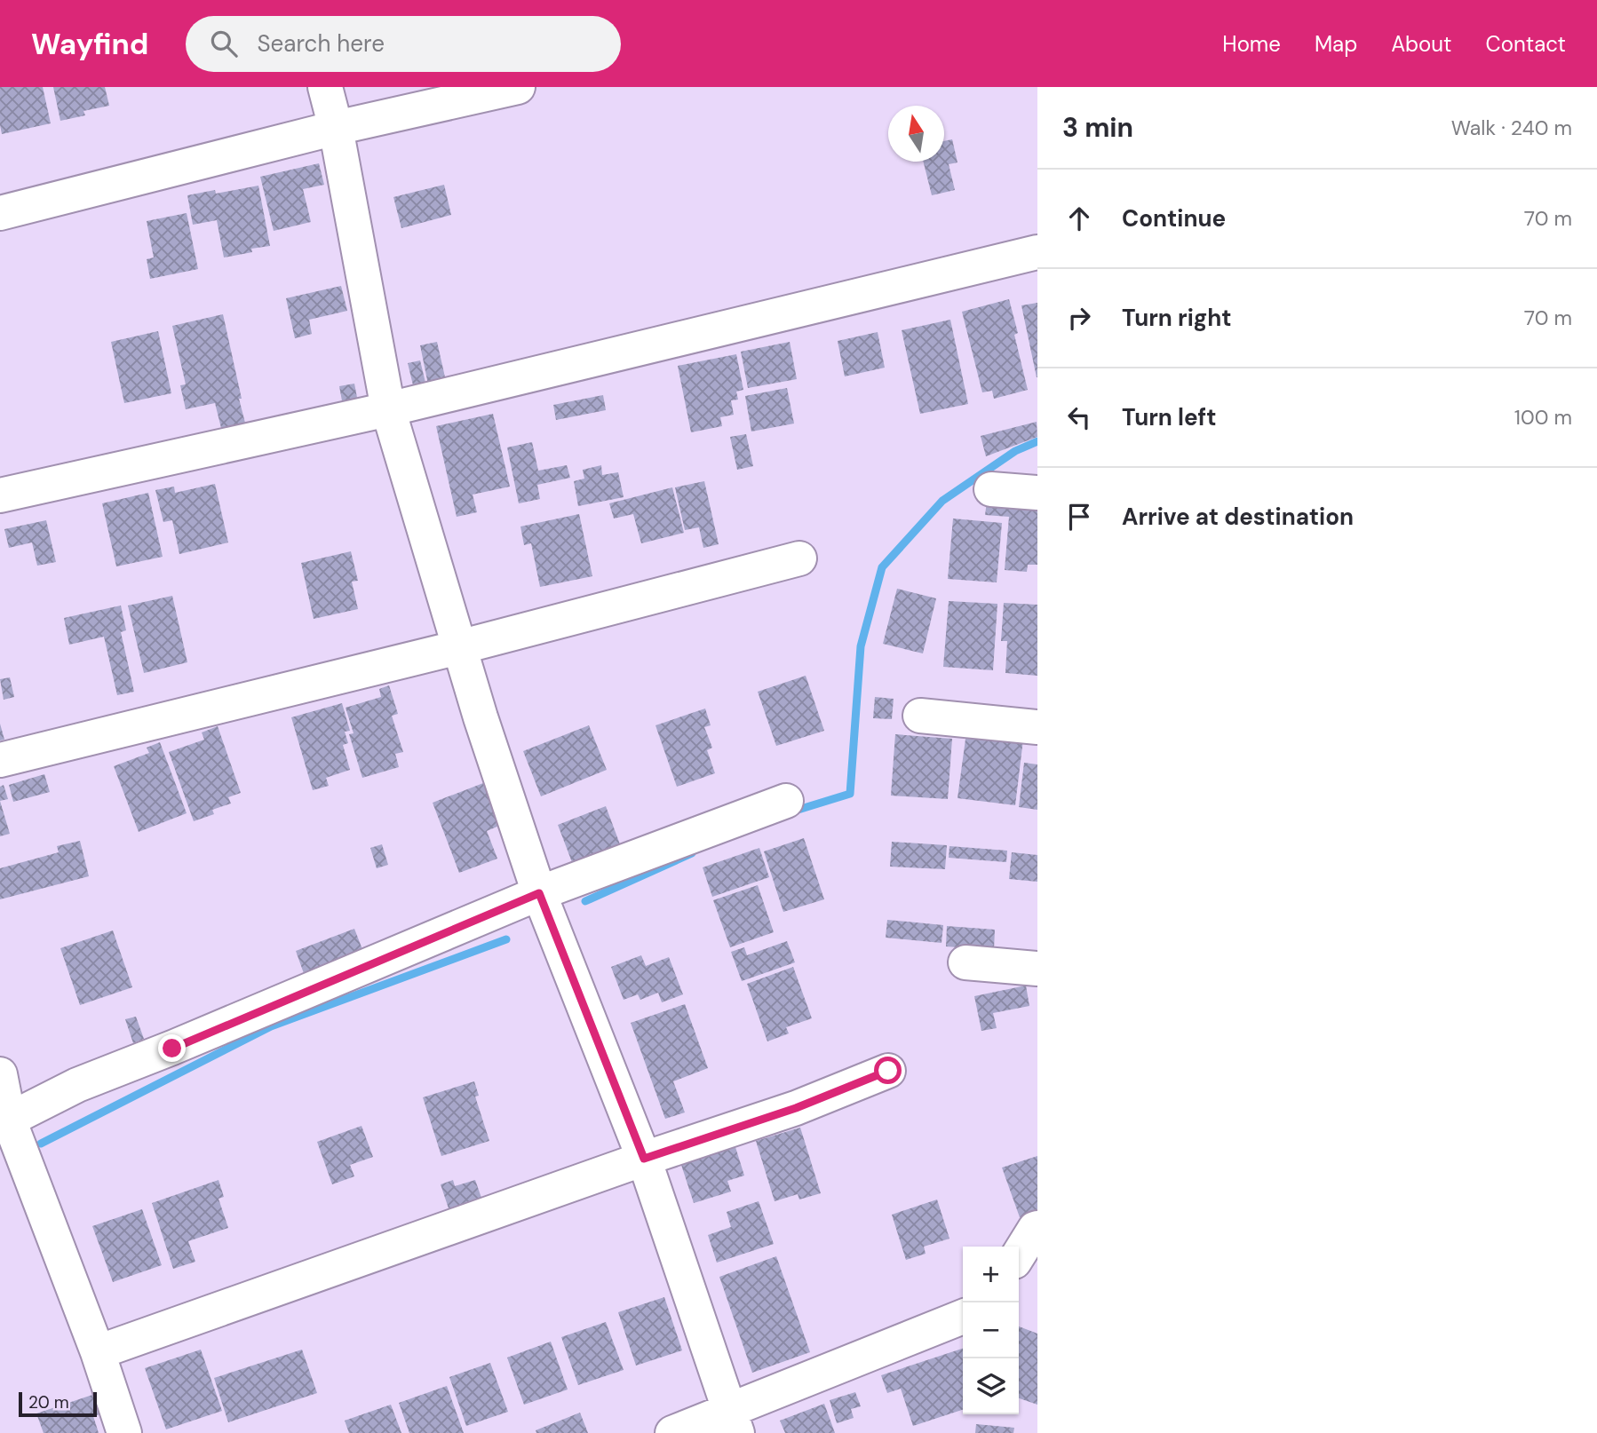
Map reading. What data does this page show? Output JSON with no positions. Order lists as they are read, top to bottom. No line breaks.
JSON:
{"scale_bar":"20 m","north":"top","page":{"header":"Wayfind","search":"Search here","nav":["Home","Map","About","Contact"],"heading":["3 min","Walk · 240 m"],"list":[["Continue","70 m"],["Turn right","70 m"],["Turn left","100 m"],"Arrive at destination"],"map_buttons":["+","−"],"scale":"20 m"}}
